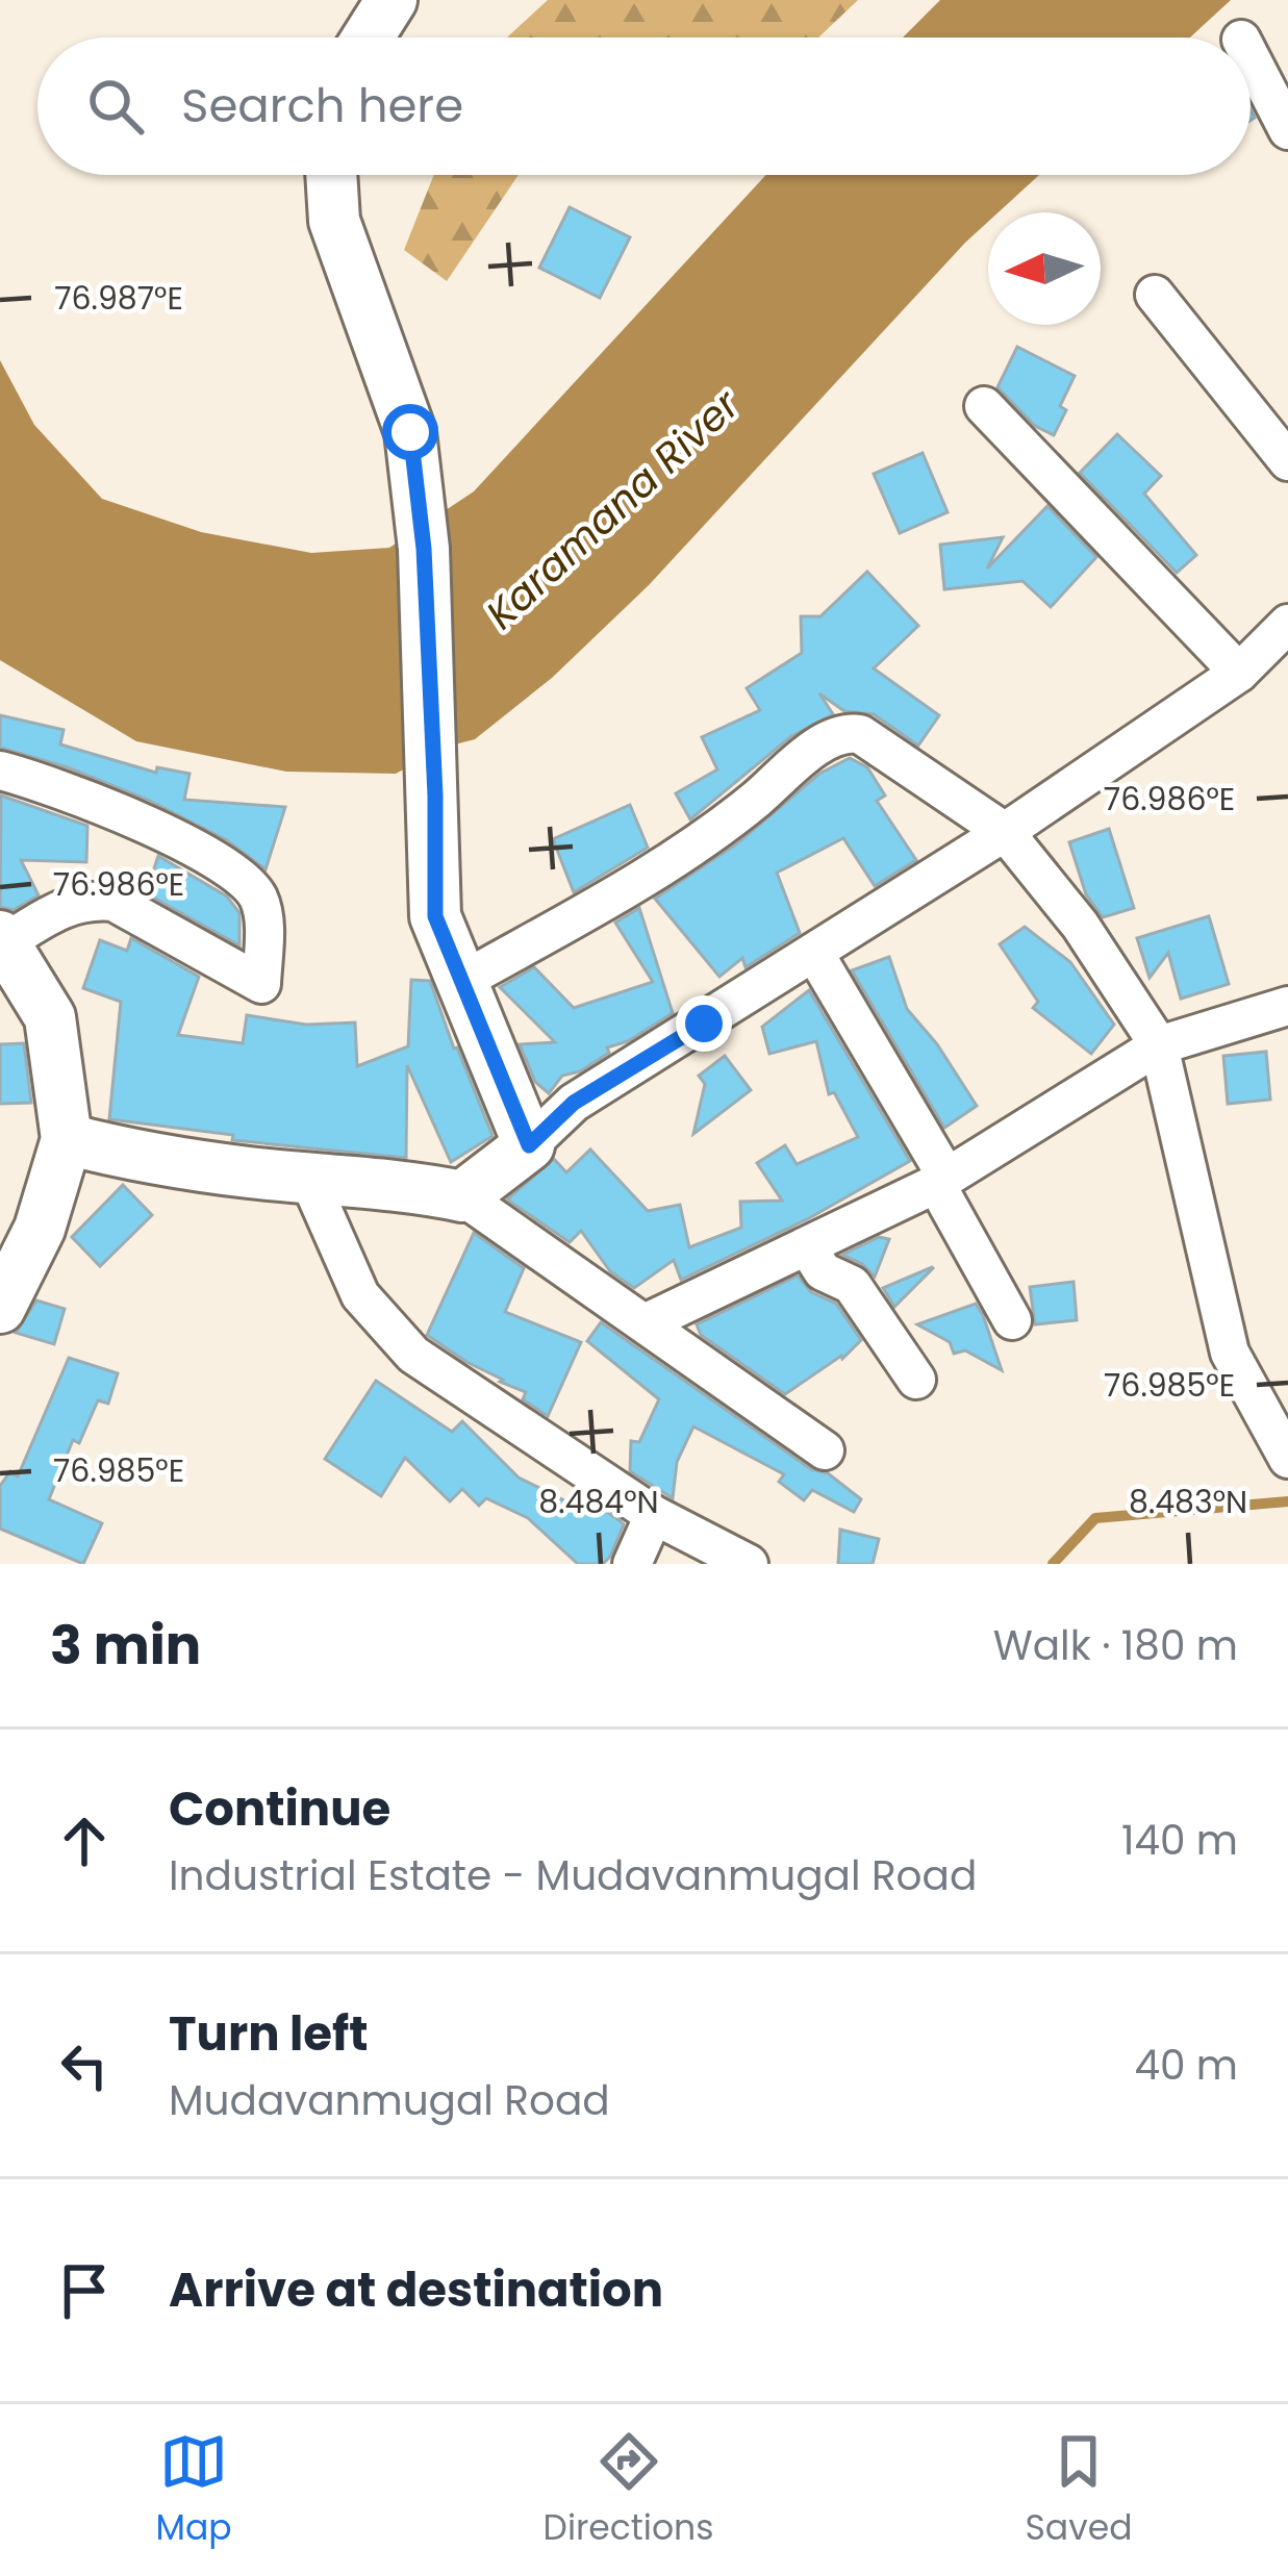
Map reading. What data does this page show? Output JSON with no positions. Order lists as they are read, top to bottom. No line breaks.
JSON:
{"water":["Karamana River"],"north":"left","page":{"search":"Search here","heading":["3 min","Walk · 180 m"],"list":[["Continue","Industrial Estate - Mudavanmugal Road","140 m"],["Turn left","Mudavanmugal Road","40 m"],"Arrive at destination"],"nav":["Map","Directions","Saved"]},"coordinates":["76.987°E","76.986°E","76.985°E","8.484°N","8.483°N"]}
